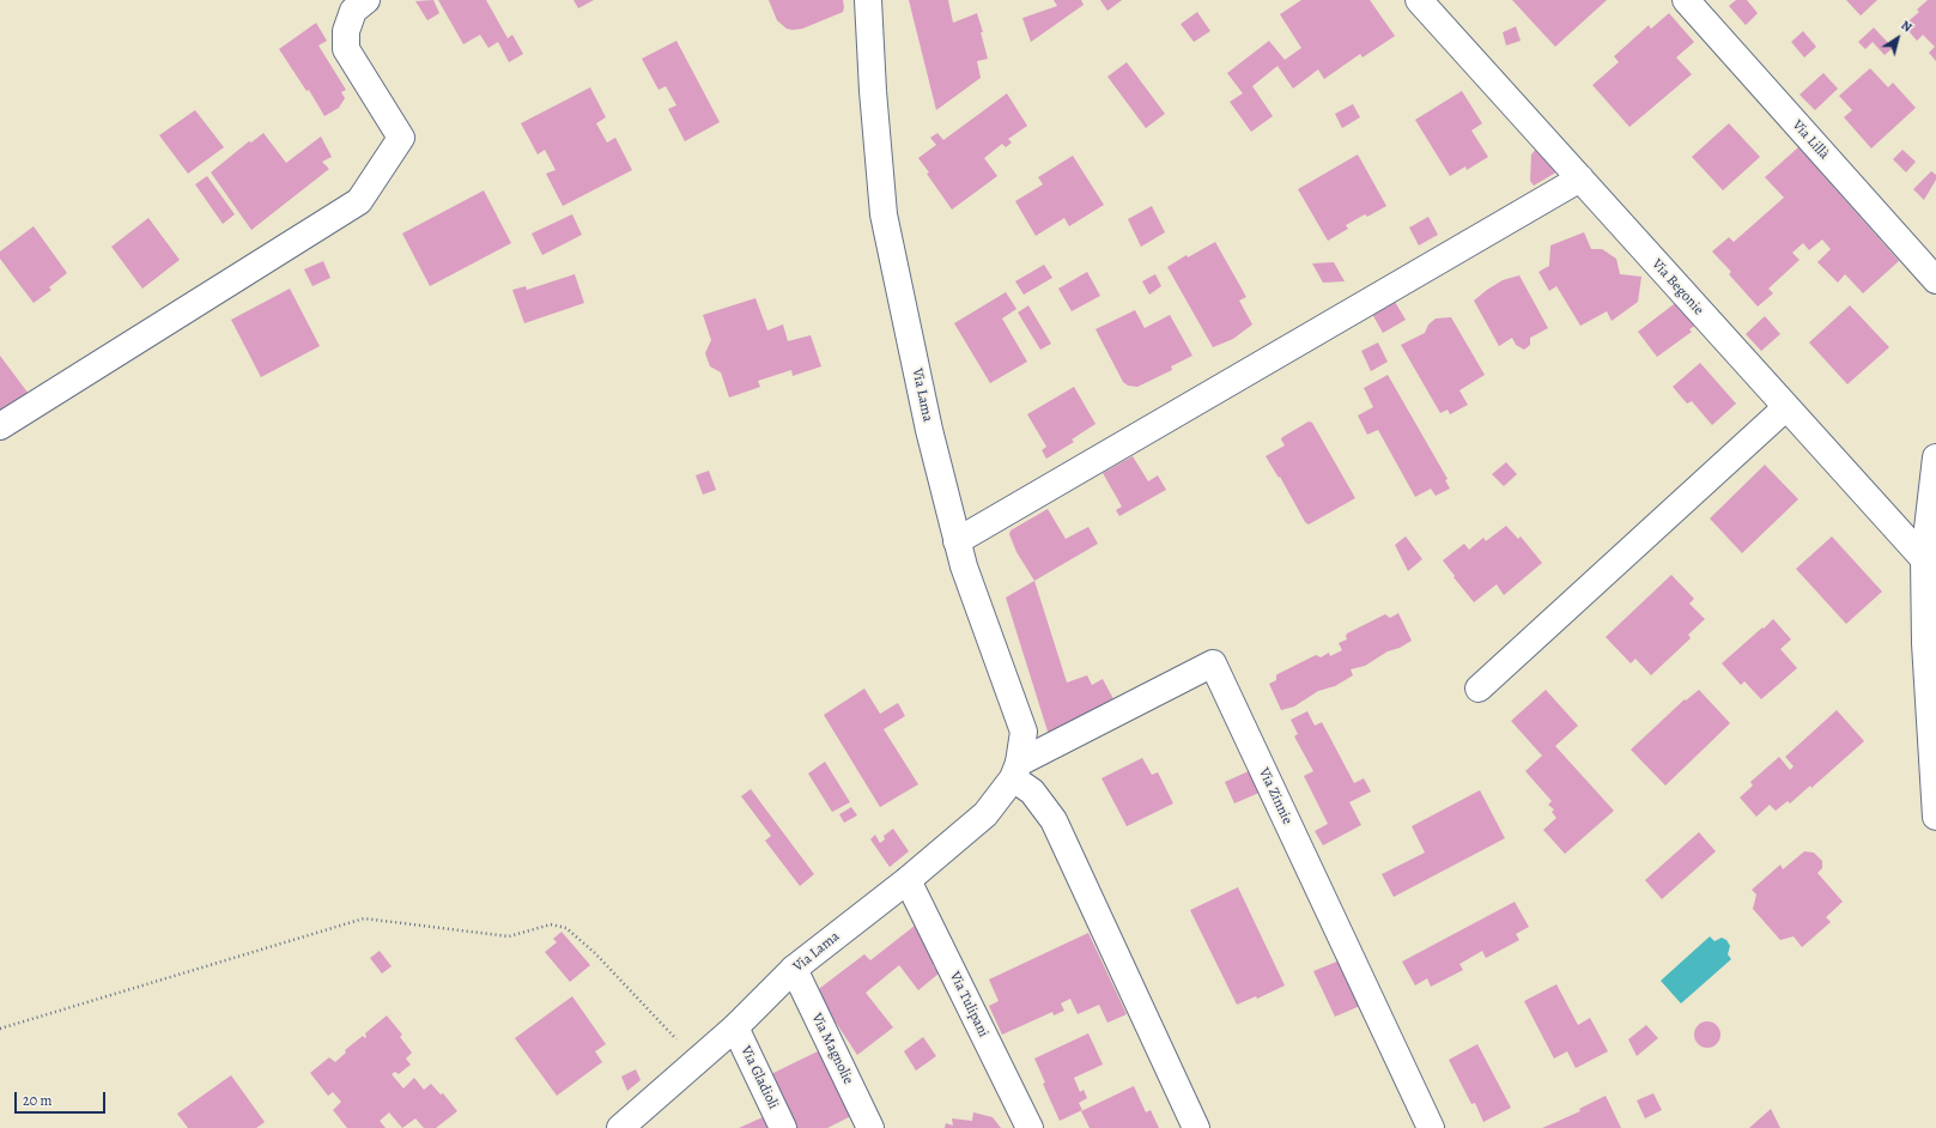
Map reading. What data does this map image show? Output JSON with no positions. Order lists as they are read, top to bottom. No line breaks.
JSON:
{"streets":{"street":["Via Lillà","Via Begonie","Via Lama","Via Zinnie","Via Tulipani","Via Magnolie","Via Gladioli"]},"crossings":[["Via Lama","Via Zinnie"],["Via Lama","Via Tulipani"],["Via Lama","Via Magnolie"],["Via Lama","Via Gladioli"]],"scale_bar":"20 m","north":"top right"}
